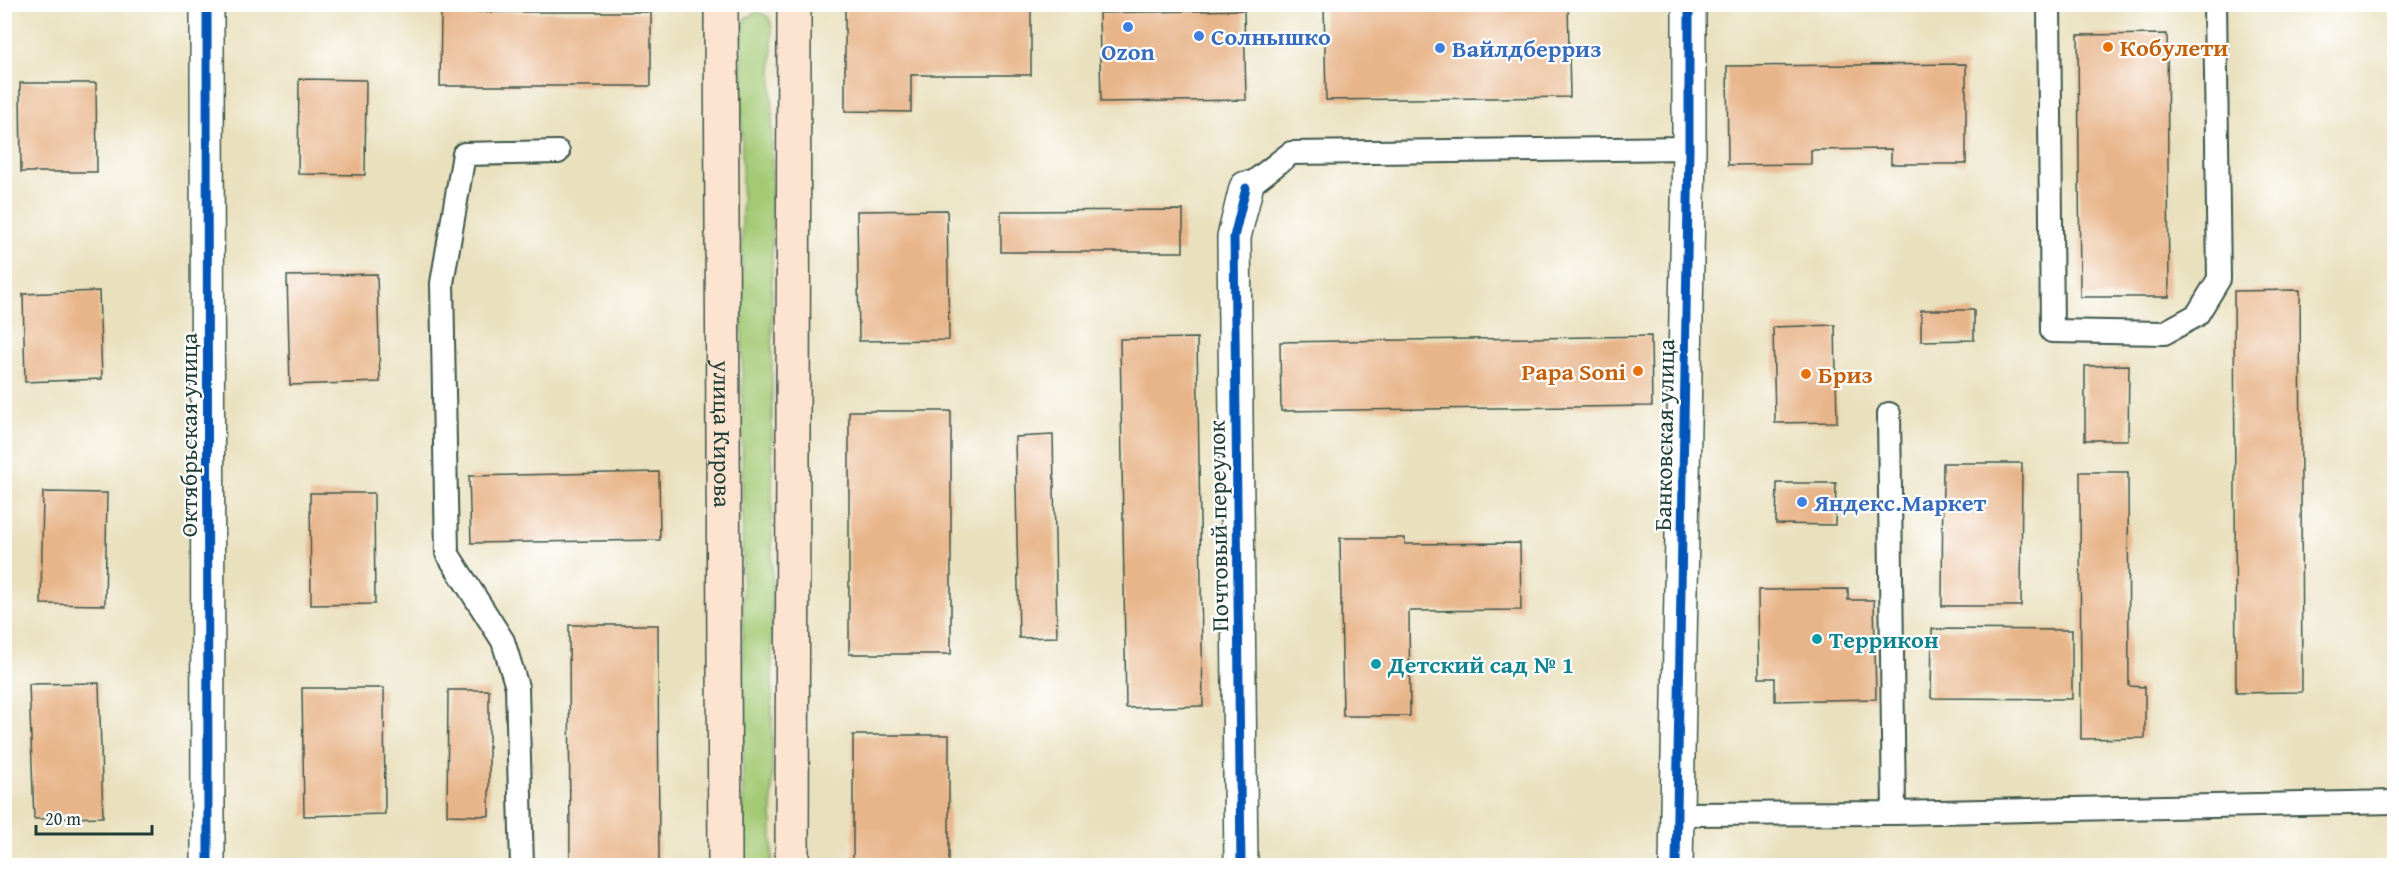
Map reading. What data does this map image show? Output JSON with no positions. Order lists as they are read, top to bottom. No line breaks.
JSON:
{"streets":{"main road":["улица Кирова"],"street":["Октябрьская улица","Банковская улица","Почтовый переулок"]},"places":["Ozon","Солнышко","Кобулети","Вайлдберриз","Papa Soni","Бриз","Яндекс.Маркет","Террикон","Детский сад № 1"],"scale_bar":"20 m"}
